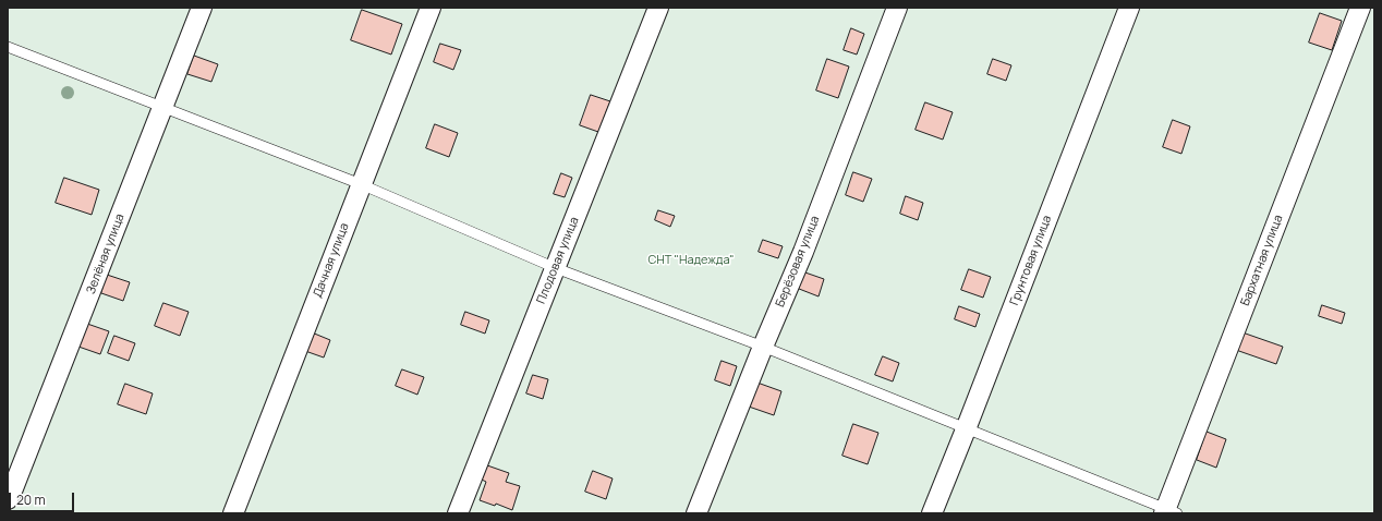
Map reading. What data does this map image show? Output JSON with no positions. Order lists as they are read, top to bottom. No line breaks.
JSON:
{"streets":{"street":["Зелёная улица","Дачная улица","Плодовая улица","Грунтовая улица","Бархатная улица","Берёзовая улица"]},"parks":["СНТ \"Надежда\""],"scale_bar":"20 m"}
